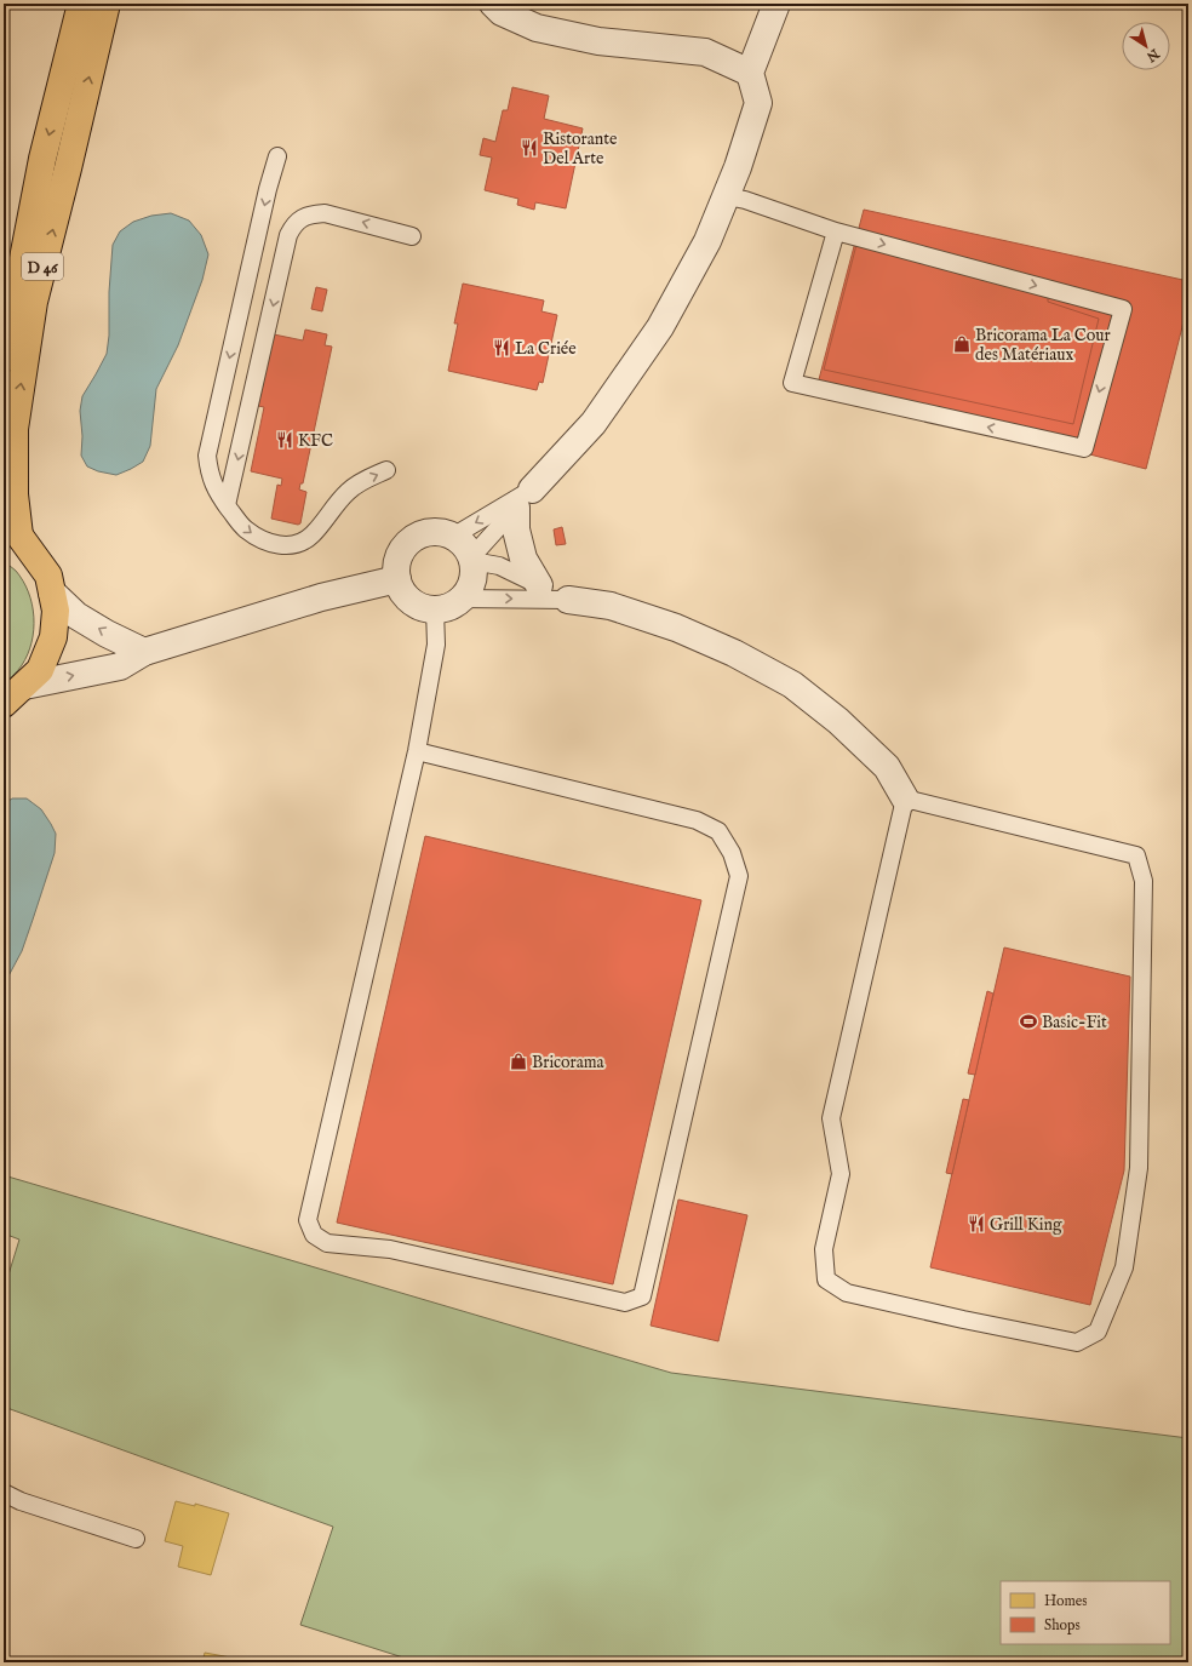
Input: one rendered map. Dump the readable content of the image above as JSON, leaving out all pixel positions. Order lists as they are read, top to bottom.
{
  "streets": {
    "main road": ["D 46"]
  },
  "places": {
    "restaurant": [
      "Ristorante Del Arte",
      "La Criée",
      "KFC",
      "Grill King"
    ],
    "shop": ["Bricorama La Cour des Matériaux", "Bricorama"],
    "sports": ["Basic-Fit"]
  },
  "legend": ["Homes", "Shops"],
  "north": "bottom right"
}
